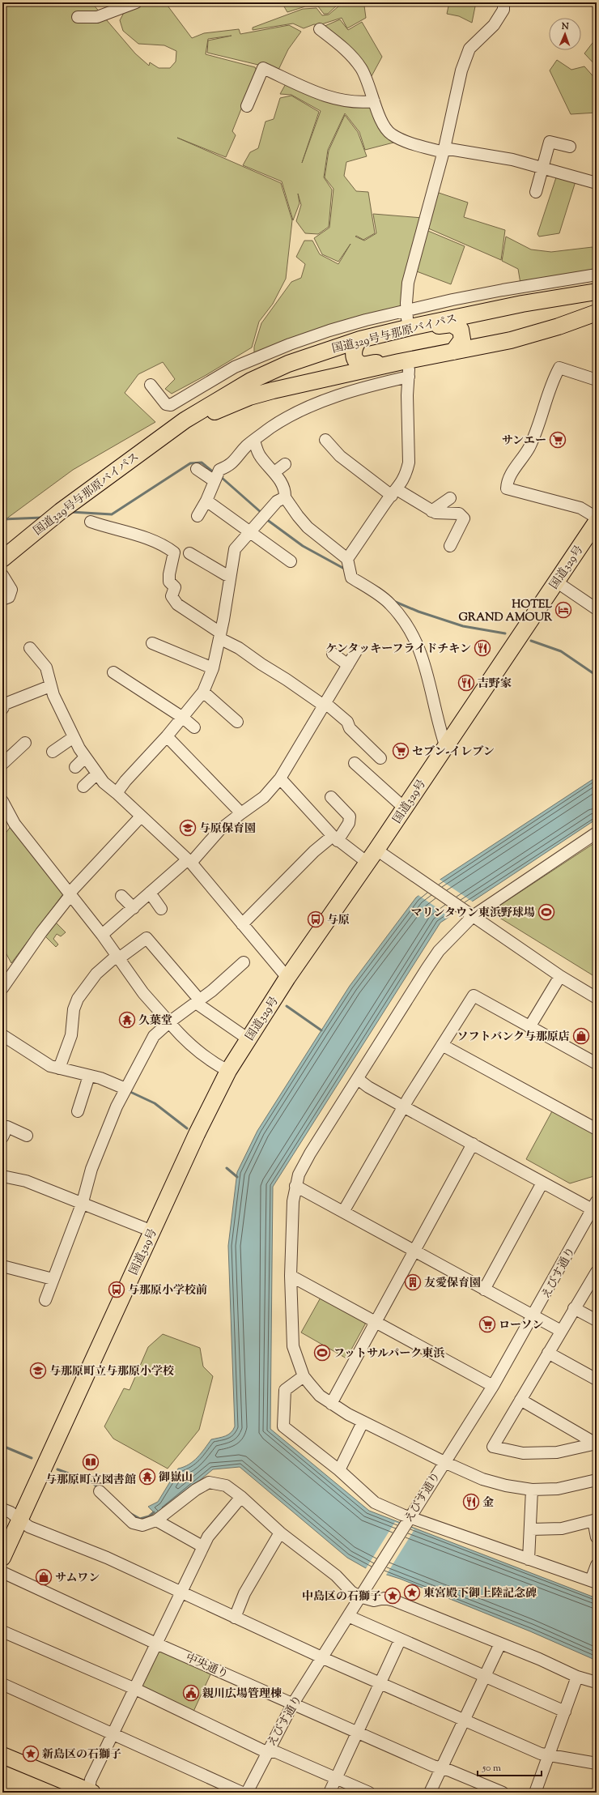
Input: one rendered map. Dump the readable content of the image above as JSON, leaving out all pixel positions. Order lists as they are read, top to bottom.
{
  "streets": {
    "highway": ["国道329号与那原バイパス", "国道329号"],
    "street": ["えびす通り", "中央通り"]
  },
  "crossings": [
    ["えびす通り", "中央通り"]
  ],
  "places": {
    "supermarket": ["サンエー", "セブン-イレブン", "ローソン"],
    "hotel": ["HOTEL GRAND AMOUR"],
    "restaurant": ["ケンタッキーフライドチキン", "吉野家", "金"],
    "school or university": ["与原保育園", "与那原町立与那原小学校"],
    "sports": ["マリンタウン東浜野球場", "フットサルパーク東浜"],
    "bus stop": ["与原", "与那原小学校前"],
    "temple": ["久葉堂", "御嶽山"],
    "shop": ["ソフトバンク与那原店", "サムワン"],
    "building": ["友愛保育園"],
    "library": ["与那原町立図書館"],
    "place": ["東宮殿下御上陸記念碑", "中島区の石獅子", "新島区の石獅子"],
    "public building": ["親川広場管理棟"]
  },
  "scale_bar": "50 m",
  "north": "top"
}
